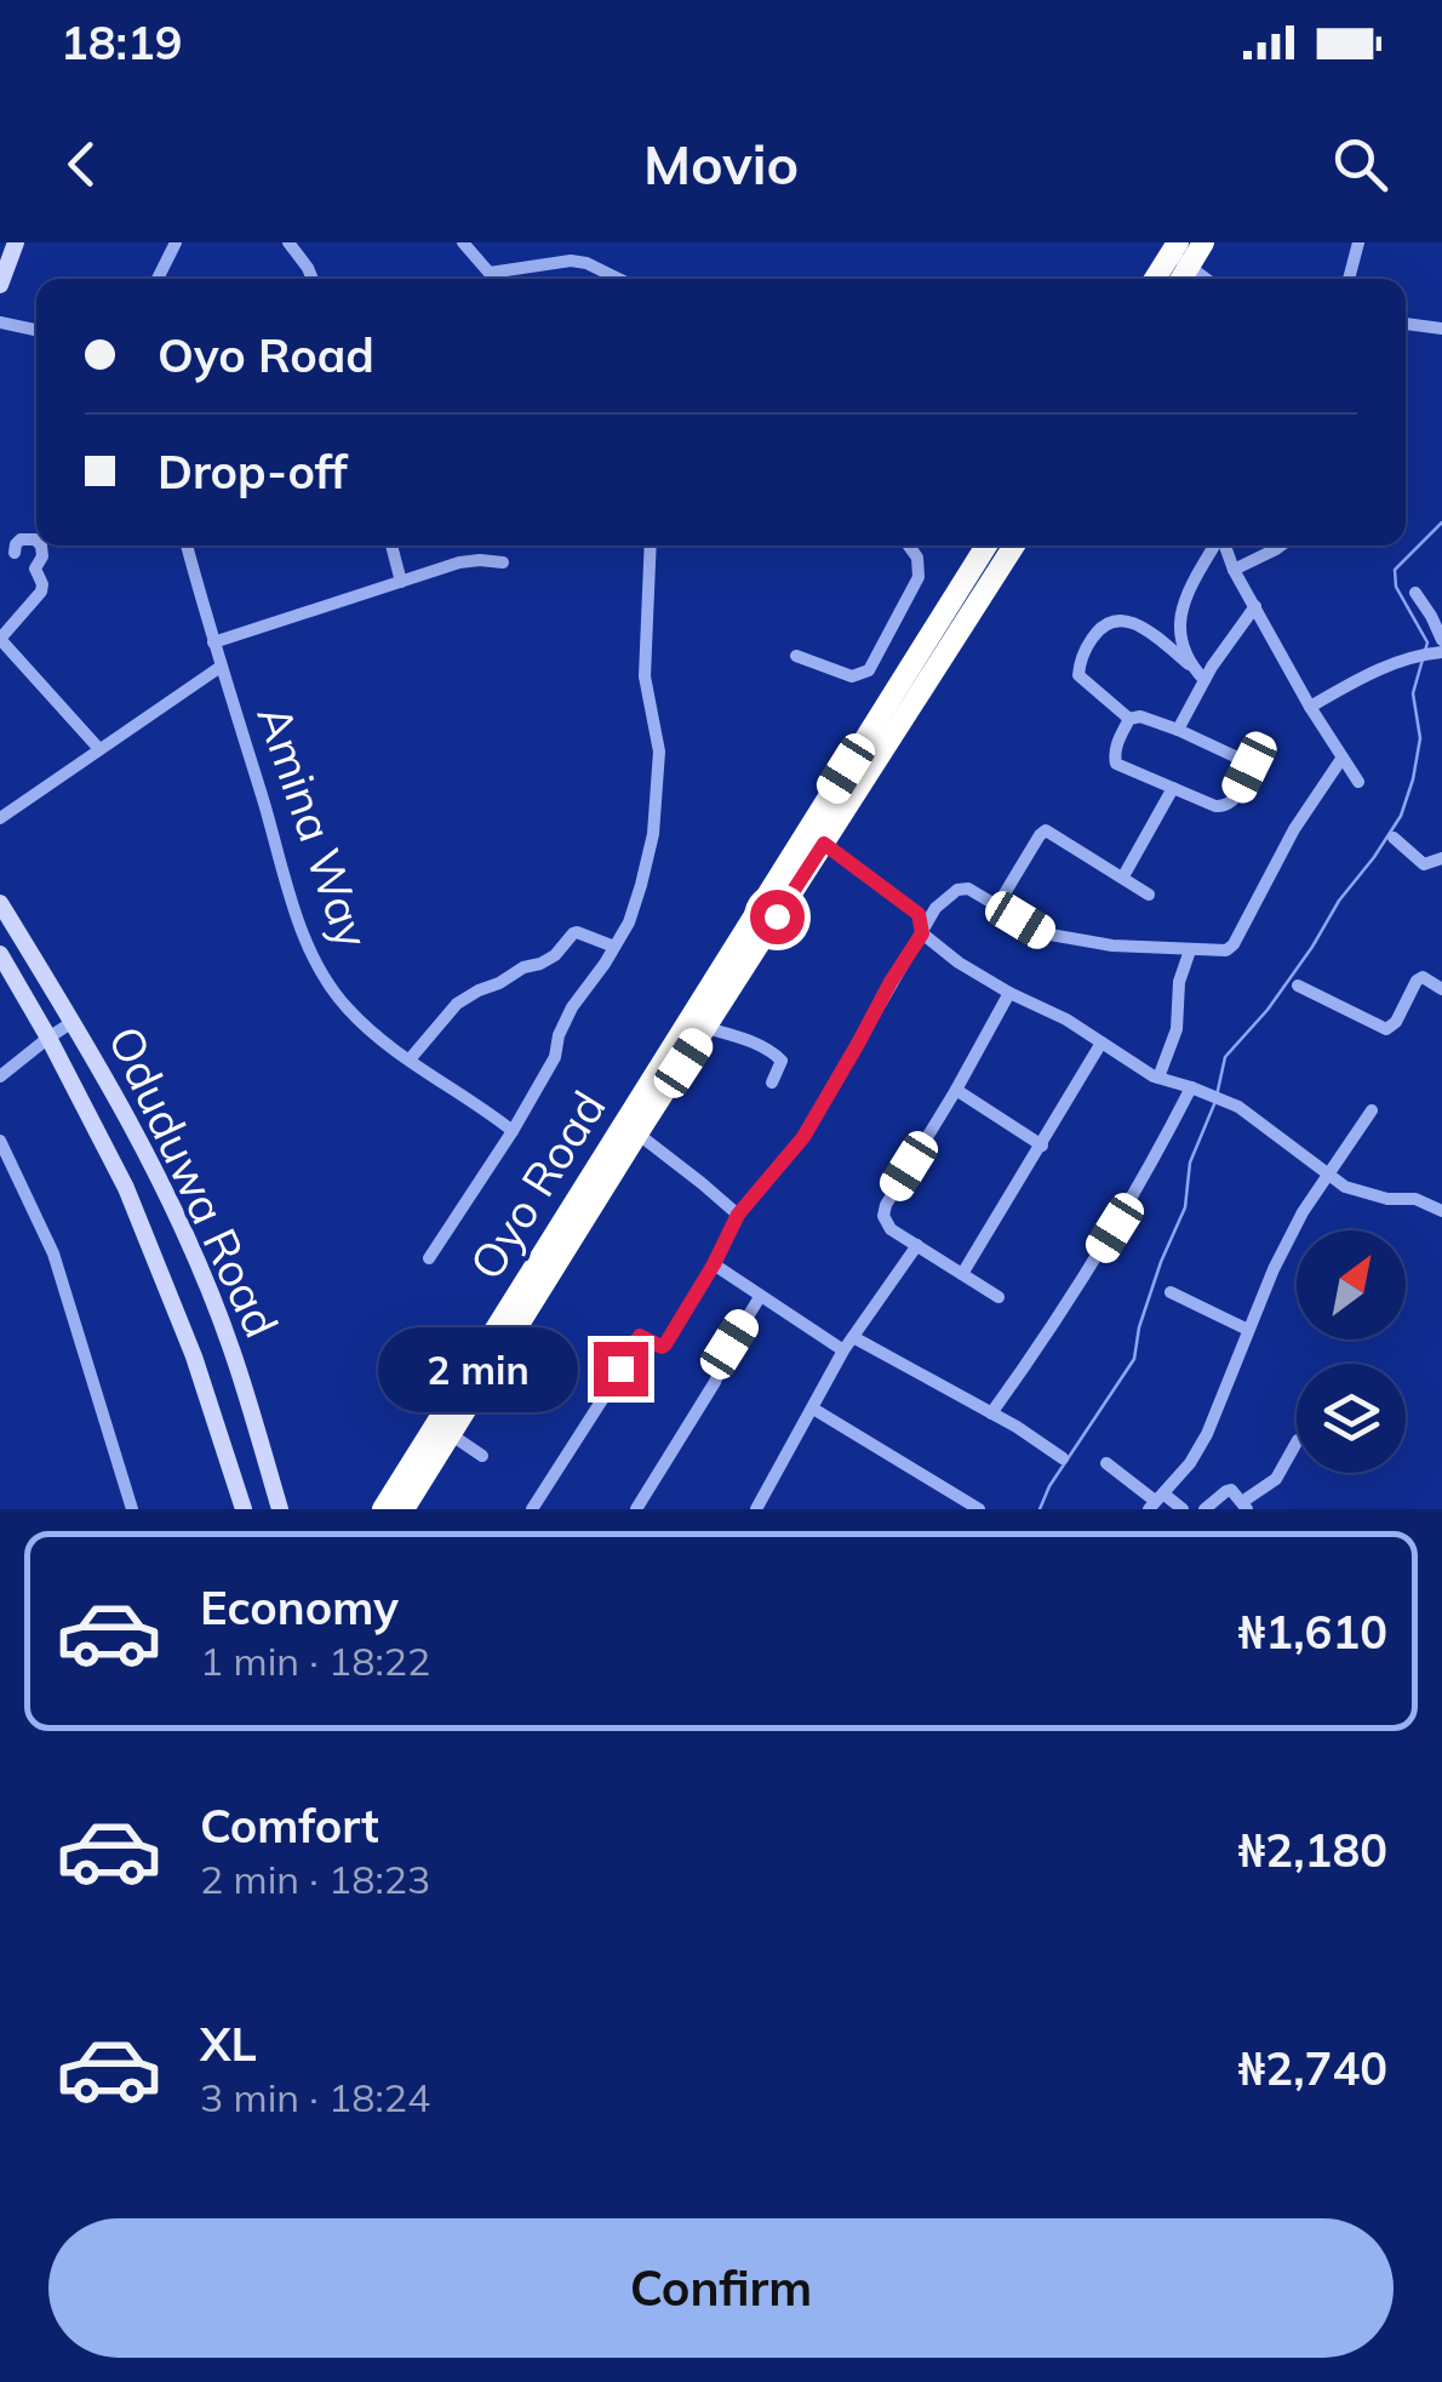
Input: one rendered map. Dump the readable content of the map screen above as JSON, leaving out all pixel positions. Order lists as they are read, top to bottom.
{
  "streets": {
    "highway": ["Oyo Road"],
    "street": ["Amina Way", "Oduduwa Road"]
  },
  "north": "top right",
  "page": {
    "status": "18:19",
    "header": "Movio",
    "banner": ["Oyo Road", "Drop-off"],
    "bubble": "2 min",
    "list": [
      {
        "name": "Economy",
        "note": "1 min · 18:22",
        "value": "₦1,610"
      },
      {
        "name": "Comfort",
        "note": "2 min · 18:23",
        "value": "₦2,180"
      },
      {
        "name": "XL",
        "note": "3 min · 18:24",
        "value": "₦2,740"
      }
    ],
    "buttons": "Confirm"
  }
}
